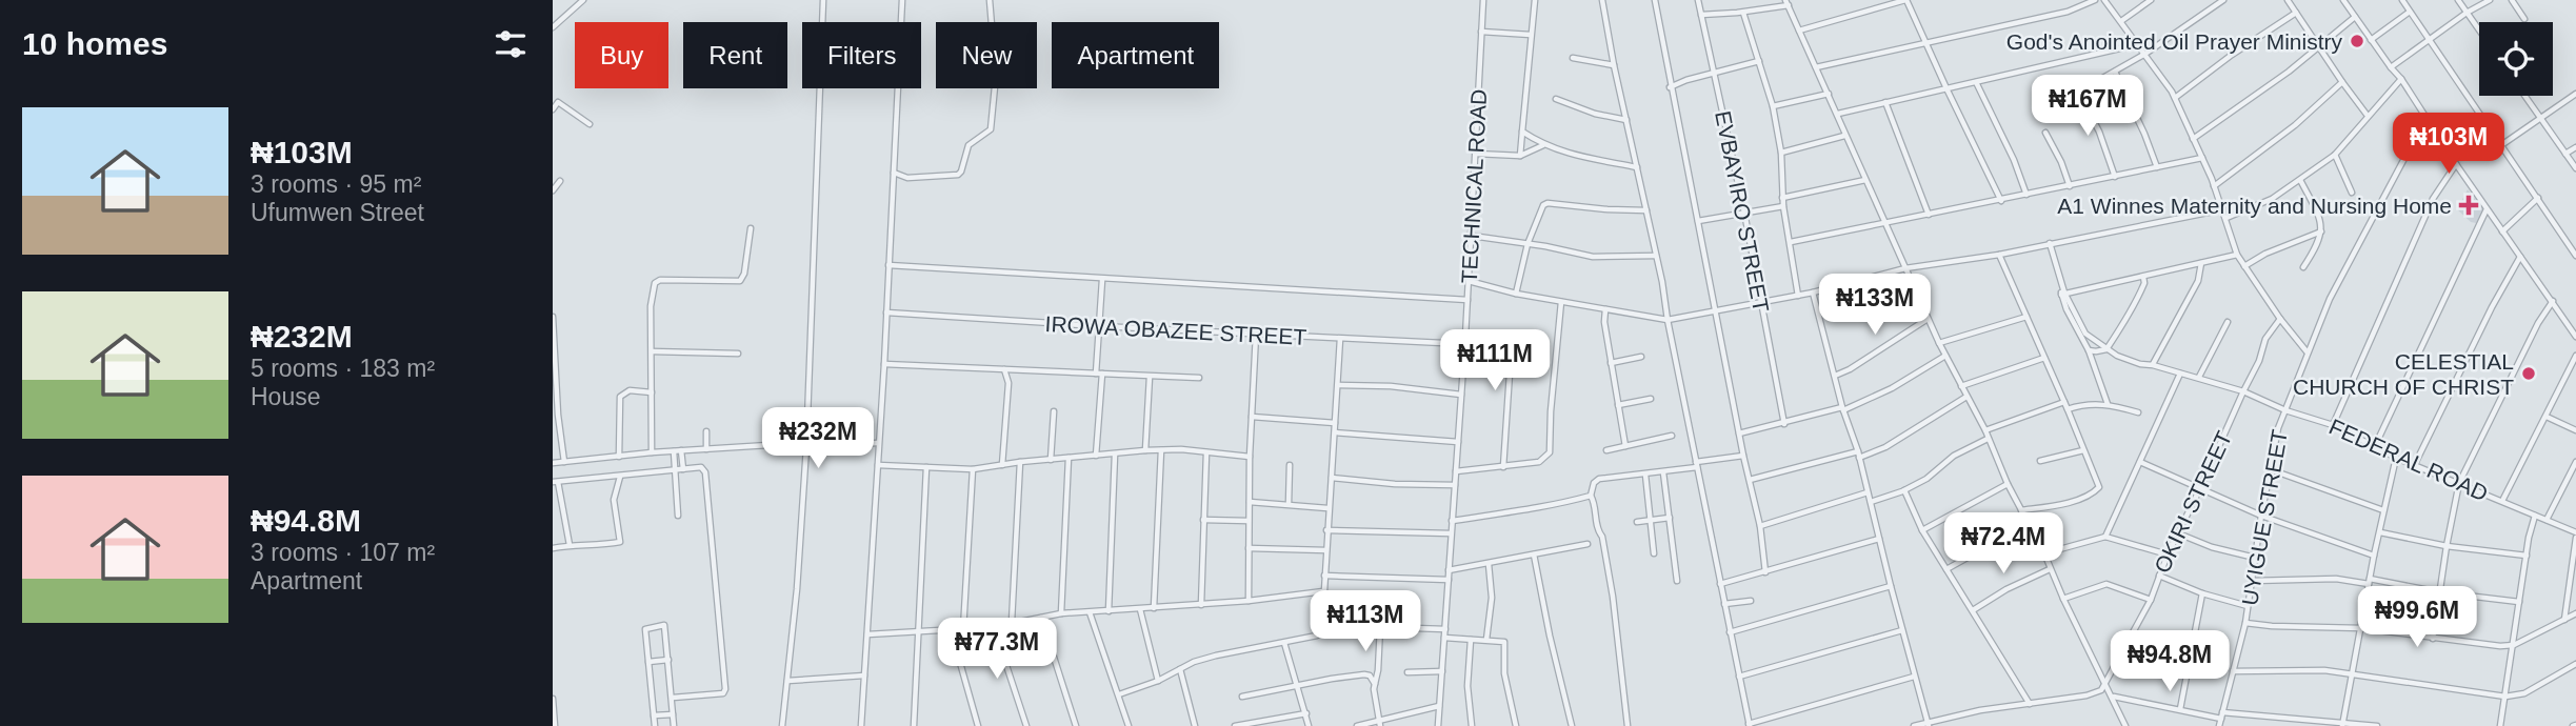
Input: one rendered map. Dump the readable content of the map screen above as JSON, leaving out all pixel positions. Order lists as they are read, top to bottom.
{
  "streets": {
    "street": [
      "TECHNICAL ROAD",
      "EVBAYIRO STREET",
      "IROWA OBAZEE STREET",
      "FEDERAL ROAD",
      "OKIRI STREET",
      "UYIGUE STREET"
    ]
  },
  "crossings": [
    ["TECHNICAL ROAD", "IROWA OBAZEE STREET"],
    ["FEDERAL ROAD", "OKIRI STREET"],
    ["FEDERAL ROAD", "UYIGUE STREET"]
  ],
  "places": {
    "other": ["God's Anointed Oil Prayer Ministry", "CELESTIAL CHURCH OF CHRIST"],
    "health": ["A1 Winnes Maternity and Nursing Home"]
  },
  "page": {
    "heading": "10 homes",
    "chip": [
      "Buy",
      "Rent",
      "Filters",
      "New",
      "Apartment"
    ],
    "price": [
      "₦167M",
      "₦103M",
      "₦133M",
      "₦111M",
      "₦232M",
      "₦72.4M",
      "₦99.6M",
      "₦113M",
      "₦77.3M",
      "₦94.8M"
    ],
    "list": [
      {
        "name": "₦103M",
        "note": "3 rooms · 95 m² · Ufumwen Street"
      },
      {
        "name": "₦232M",
        "note": "5 rooms · 183 m² · House"
      },
      {
        "name": "₦94.8M",
        "note": "3 rooms · 107 m² · Apartment"
      }
    ]
  }
}
